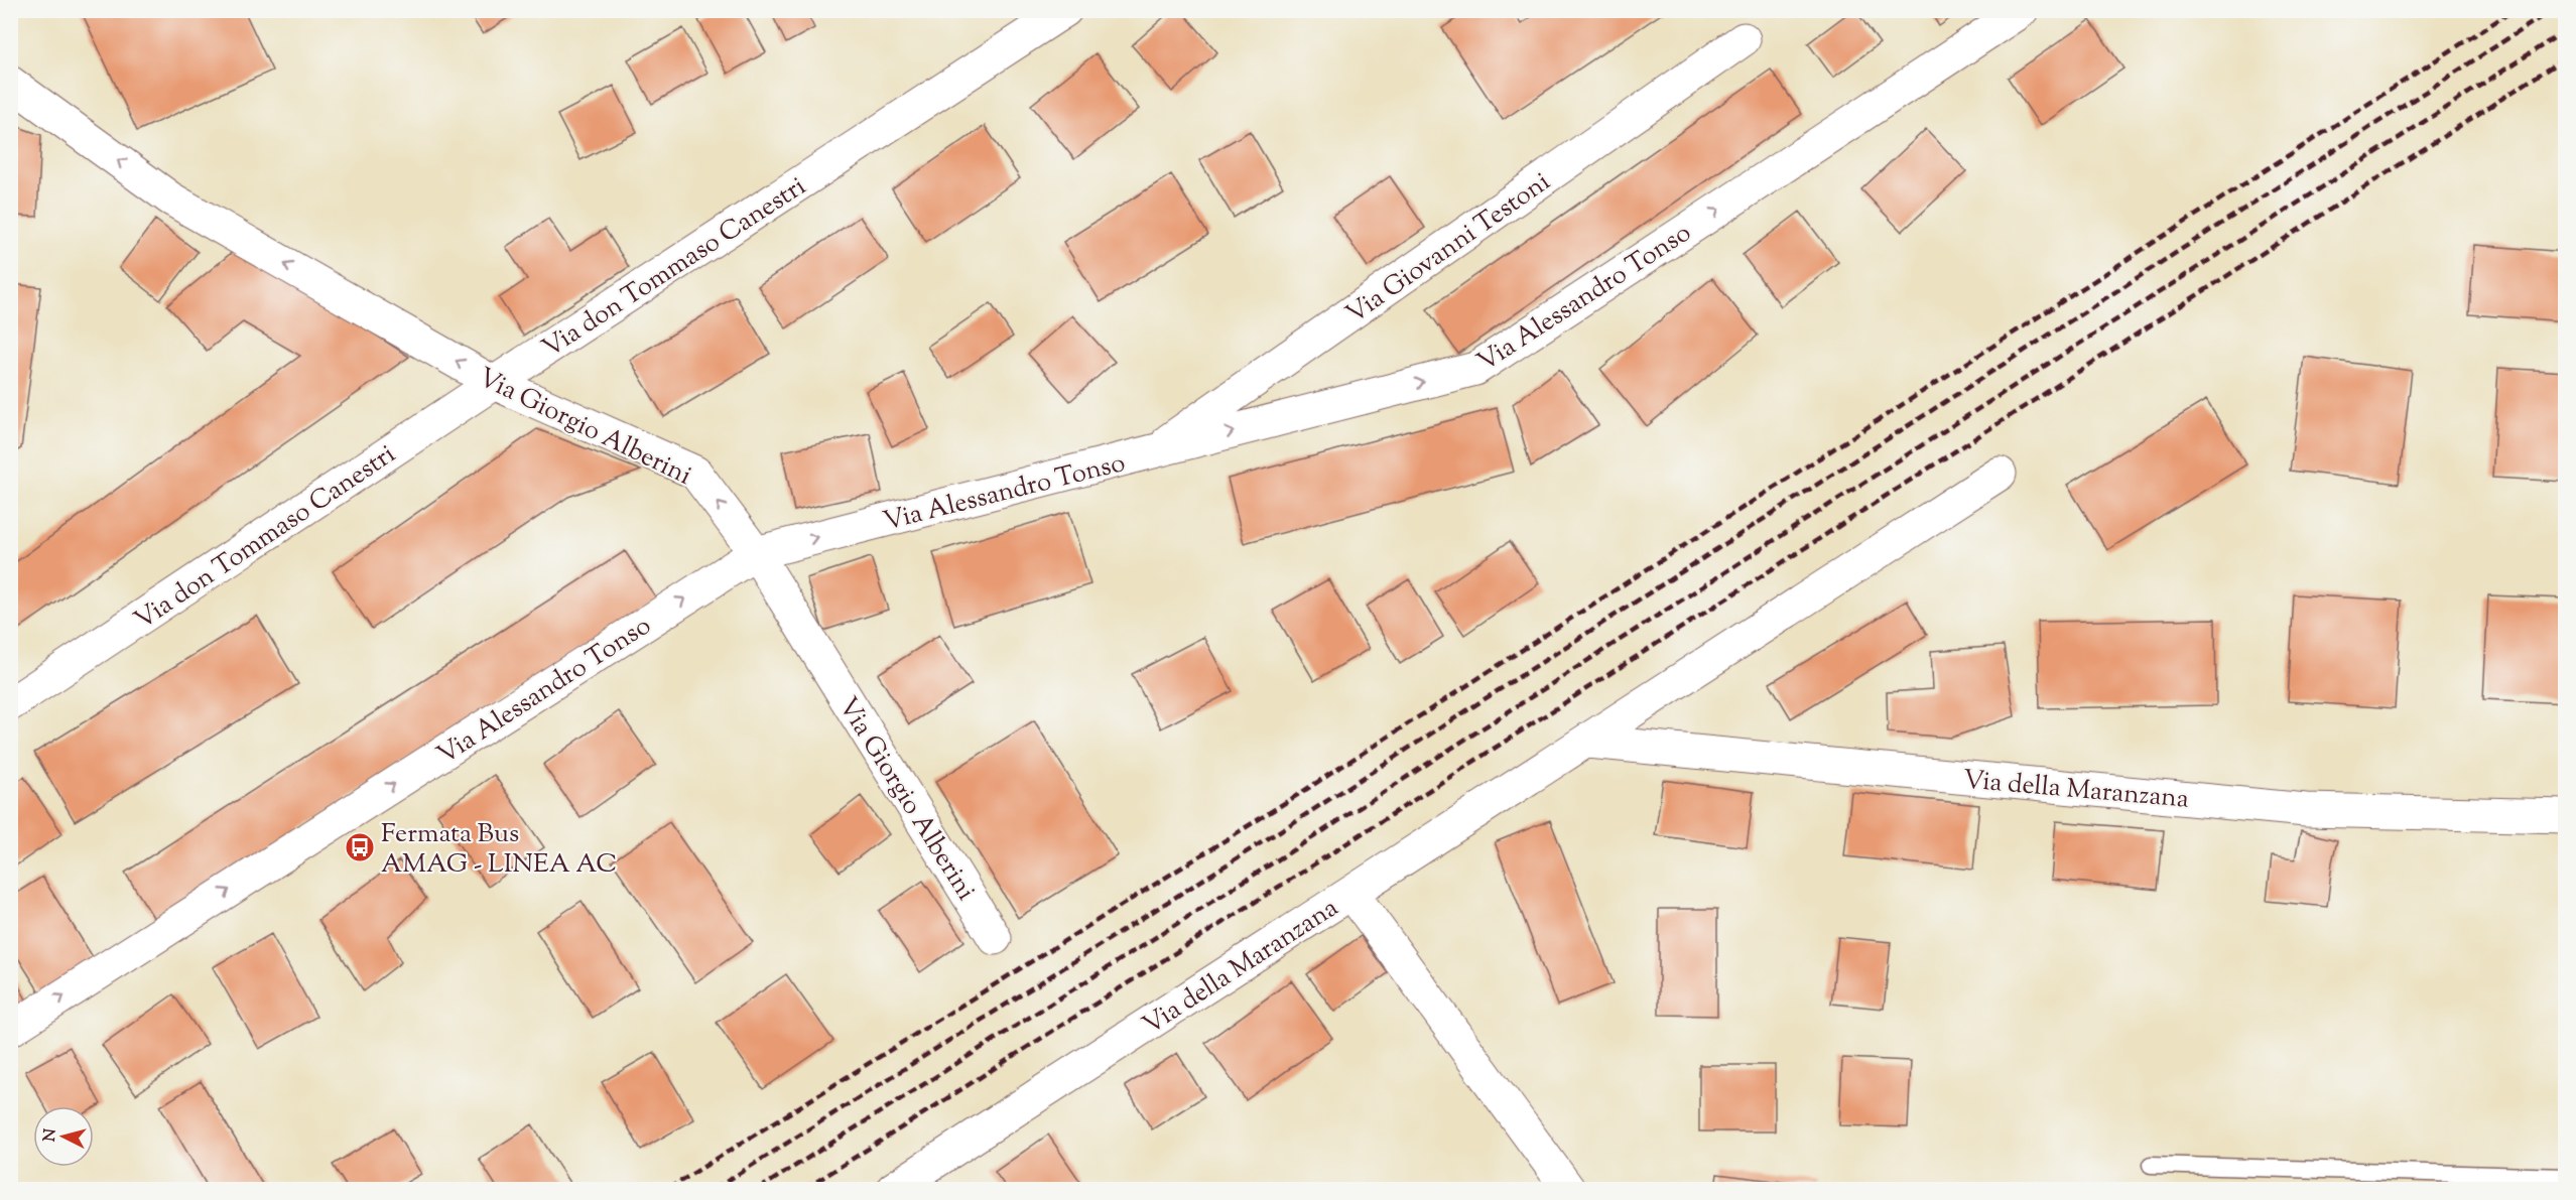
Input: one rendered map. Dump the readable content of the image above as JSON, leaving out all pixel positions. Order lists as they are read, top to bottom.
{
  "streets": {
    "street": [
      "Via Giovanni Testoni",
      "Via don Tommaso Canestri",
      "Via Alessandro Tonso",
      "Via Giorgio Alberini",
      "Via della Maranzana"
    ]
  },
  "crossings": [
    ["Via Giovanni Testoni", "Via Alessandro Tonso"],
    ["Via don Tommaso Canestri", "Via Giorgio Alberini"],
    ["Via Alessandro Tonso", "Via Giorgio Alberini"]
  ],
  "one_way": ["Via Alessandro Tonso", "Via Giorgio Alberini"],
  "places": {
    "bus stop": ["Fermata Bus AMAG - LINEA AC"]
  },
  "north": "left"
}
